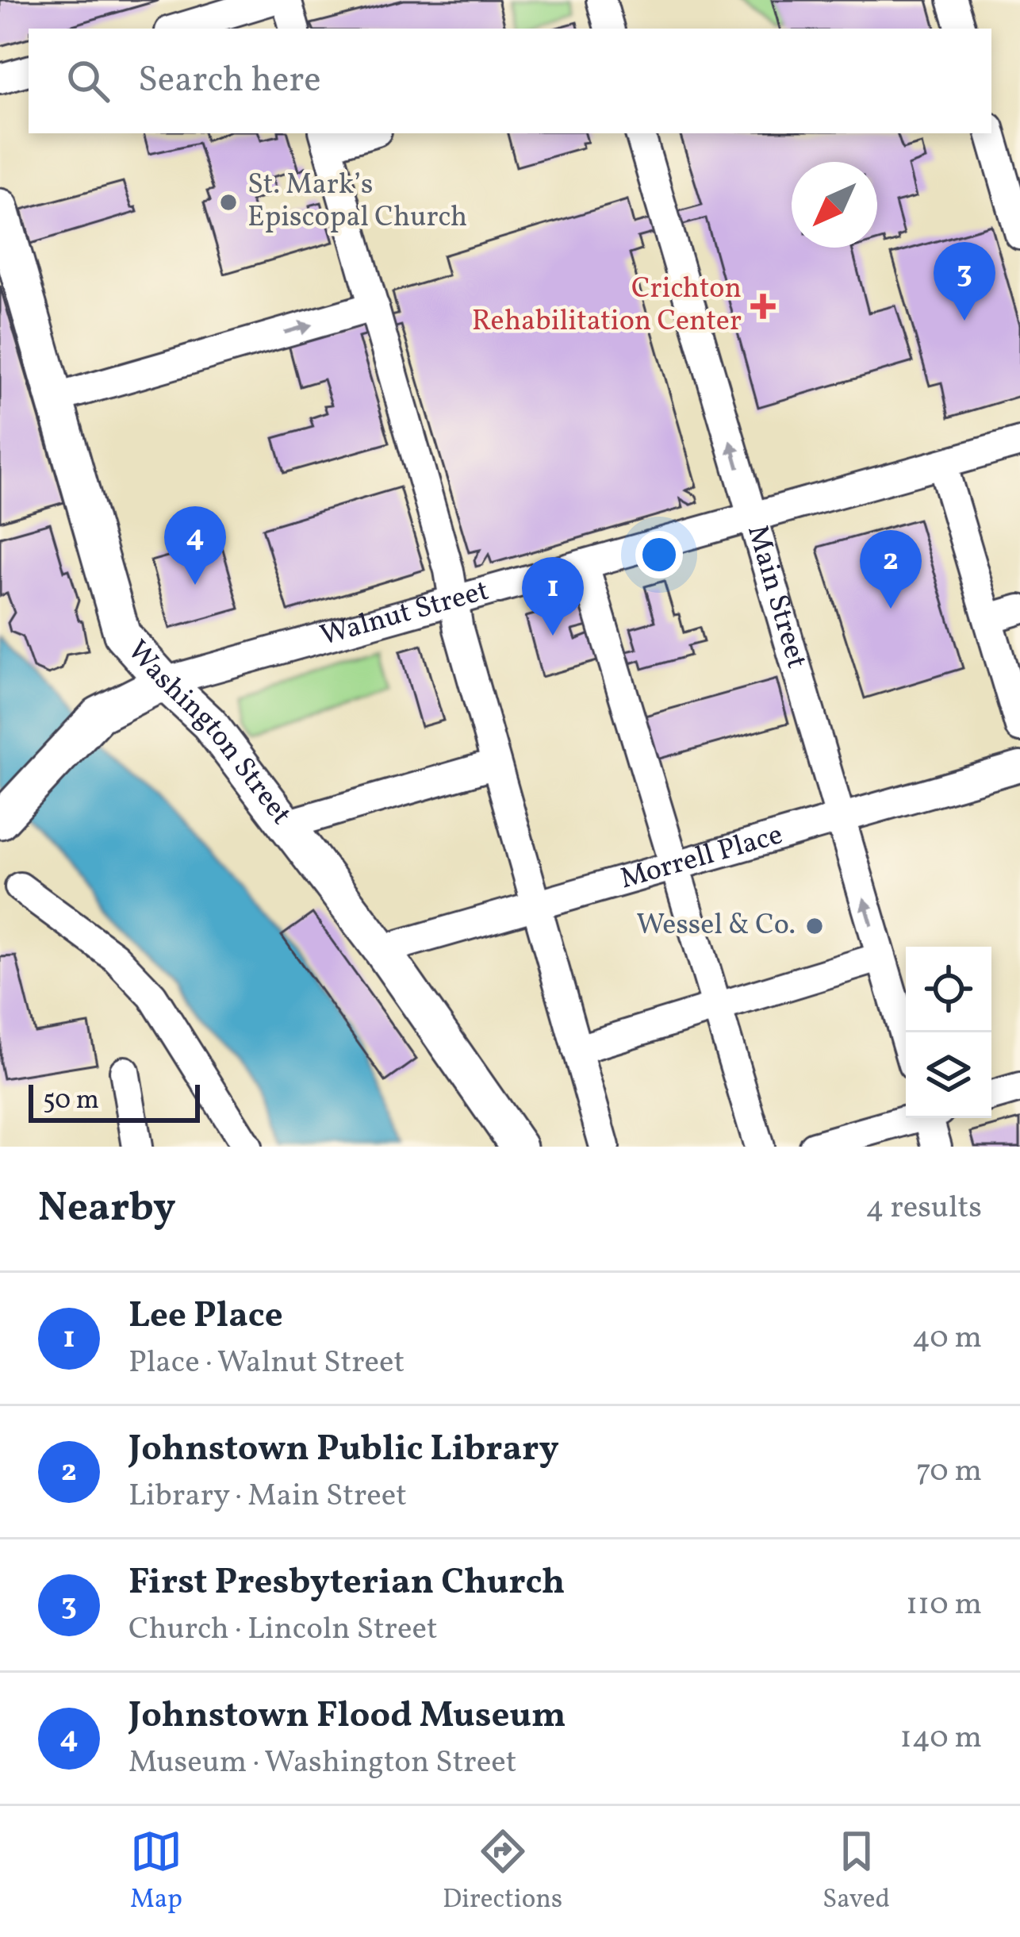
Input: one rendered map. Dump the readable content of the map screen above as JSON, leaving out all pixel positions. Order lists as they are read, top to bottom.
{
  "streets": {
    "main road": ["Walnut Street", "Washington Street"],
    "street": ["Main Street", "Morrell Place"]
  },
  "crossings": [
    ["Main Street", "Walnut Street"],
    ["Main Street", "Morrell Place"],
    ["Walnut Street", "Washington Street"],
    ["Washington Street", "Morrell Place"]
  ],
  "one_way": ["Main Street"],
  "places": {
    "other": ["St. Mark’s Episcopal Church", "Wessel & Co."],
    "health": ["Crichton Rehabilitation Center"]
  },
  "scale_bar": "50 m",
  "north": "bottom left",
  "page": {
    "search": "Search here",
    "pins": [
      "3",
      "4",
      "2",
      "1"
    ],
    "scale": "50 m",
    "heading": ["Nearby", "4 results"],
    "list": [
      {
        "mark": "1",
        "name": "Lee Place",
        "note": "Place · Walnut Street",
        "value": "40 m"
      },
      {
        "mark": "2",
        "name": "Johnstown Public Library",
        "note": "Library · Main Street",
        "value": "70 m"
      },
      {
        "mark": "3",
        "name": "First Presbyterian Church",
        "note": "Church · Lincoln Street",
        "value": "110 m"
      },
      {
        "mark": "4",
        "name": "Johnstown Flood Museum",
        "note": "Museum · Washington Street",
        "value": "140 m"
      }
    ],
    "nav": ["Map", "Directions", "Saved"]
  }
}
